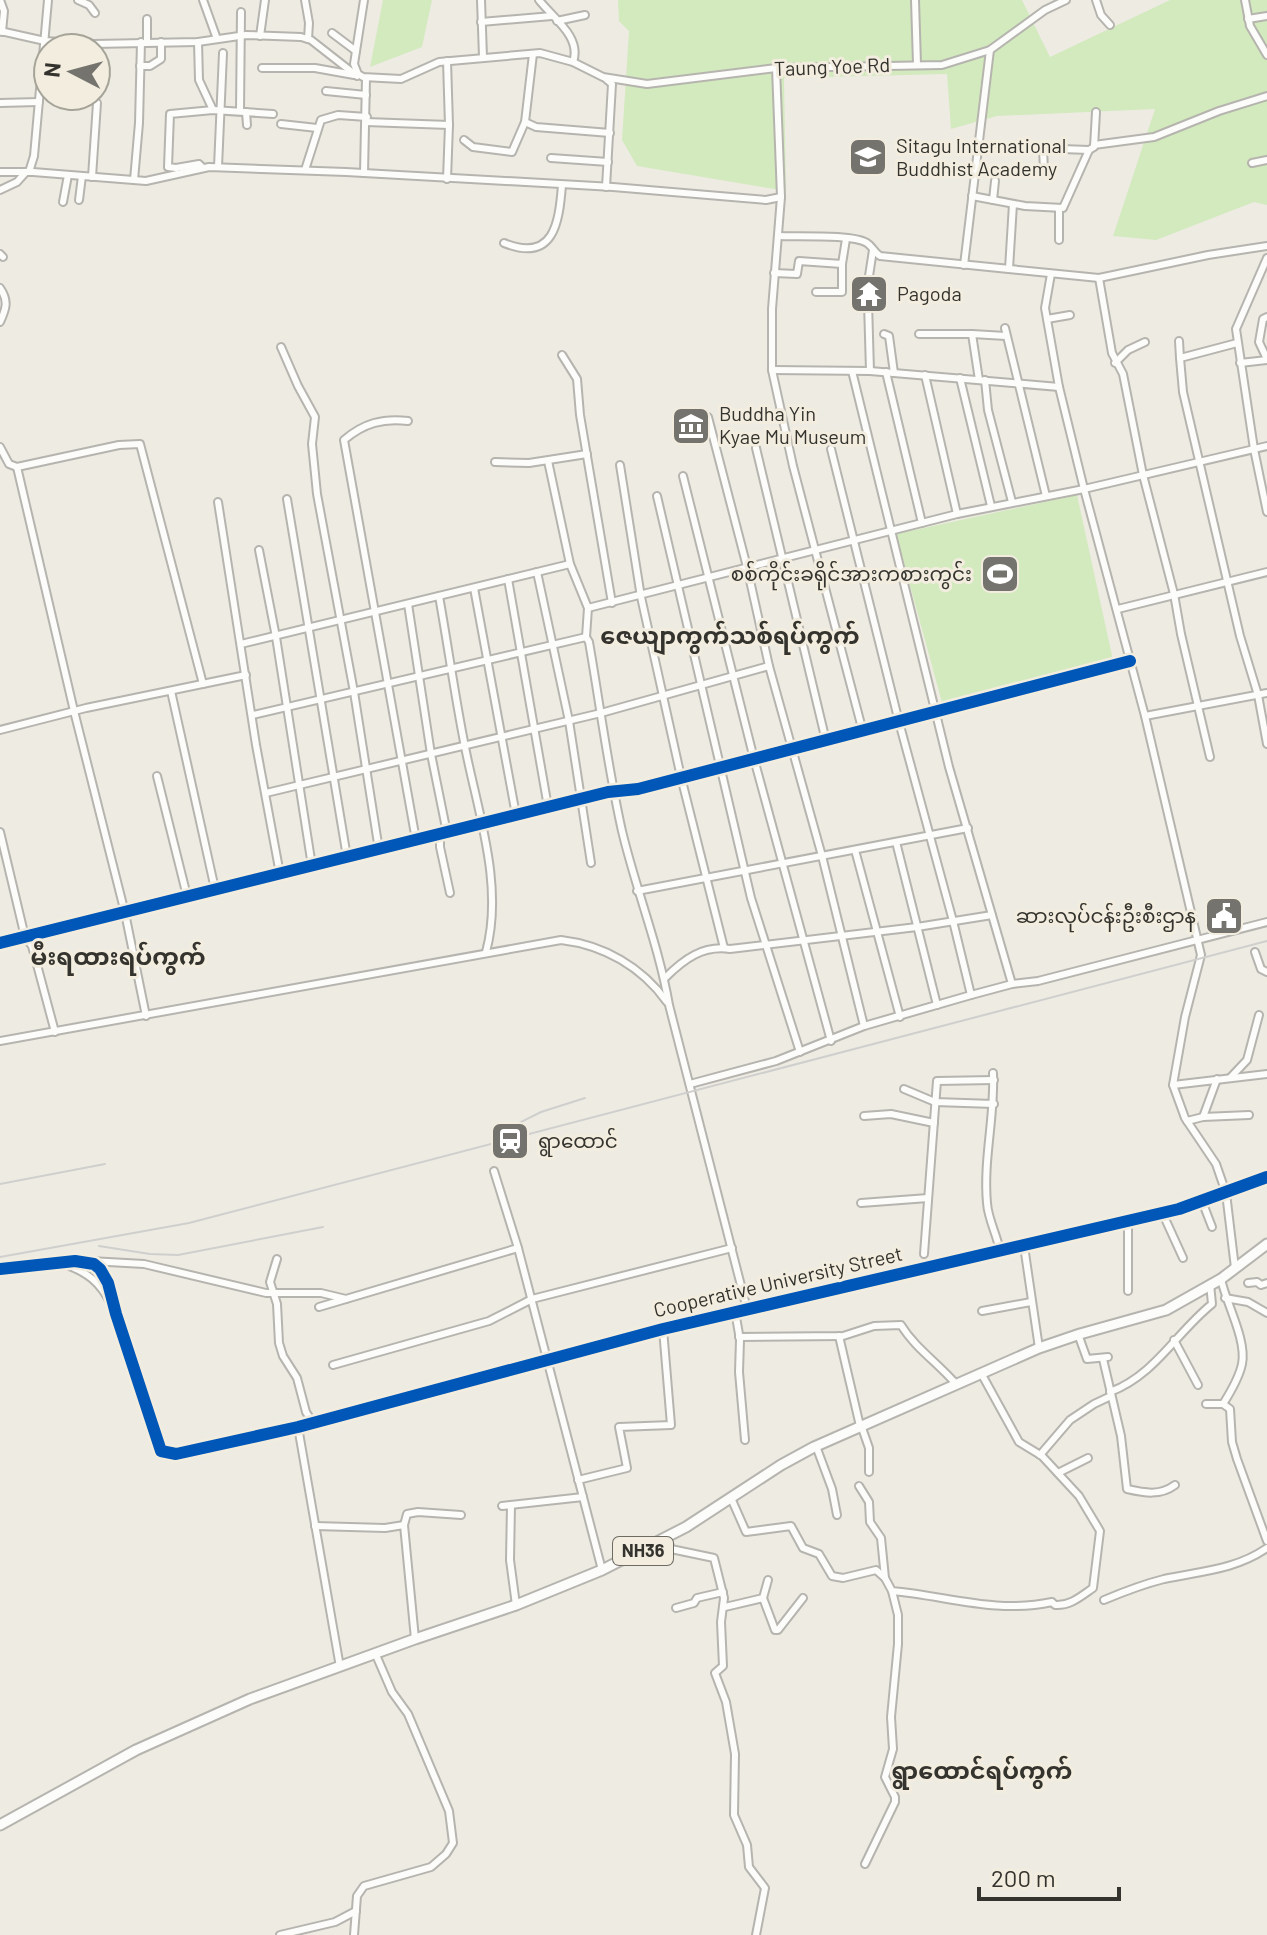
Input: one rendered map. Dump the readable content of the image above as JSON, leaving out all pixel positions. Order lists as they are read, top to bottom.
{
  "streets": {
    "highway": ["NH36"],
    "street": ["Taung Yoe Rd", "Cooperative University Street"]
  },
  "districts": ["ဇေယျာကွက်သစ်ရပ်ကွက်", "မီးရထားရပ်ကွက်", "ရွာထောင်ရပ်ကွက်"],
  "places": {
    "school or university": ["Sitagu International Buddhist Academy"],
    "temple": ["Pagoda"],
    "museum": ["Buddha Yin Kyae Mu Museum"],
    "sports": ["စစ်ကိုင်းခရိုင်အားကစားကွင်း"],
    "public building": ["ဆားလုပ်ငန်းဦးစီးဌာန"],
    "station": ["ရွာထောင်"]
  },
  "scale_bar": "200 m",
  "north": "left"
}
